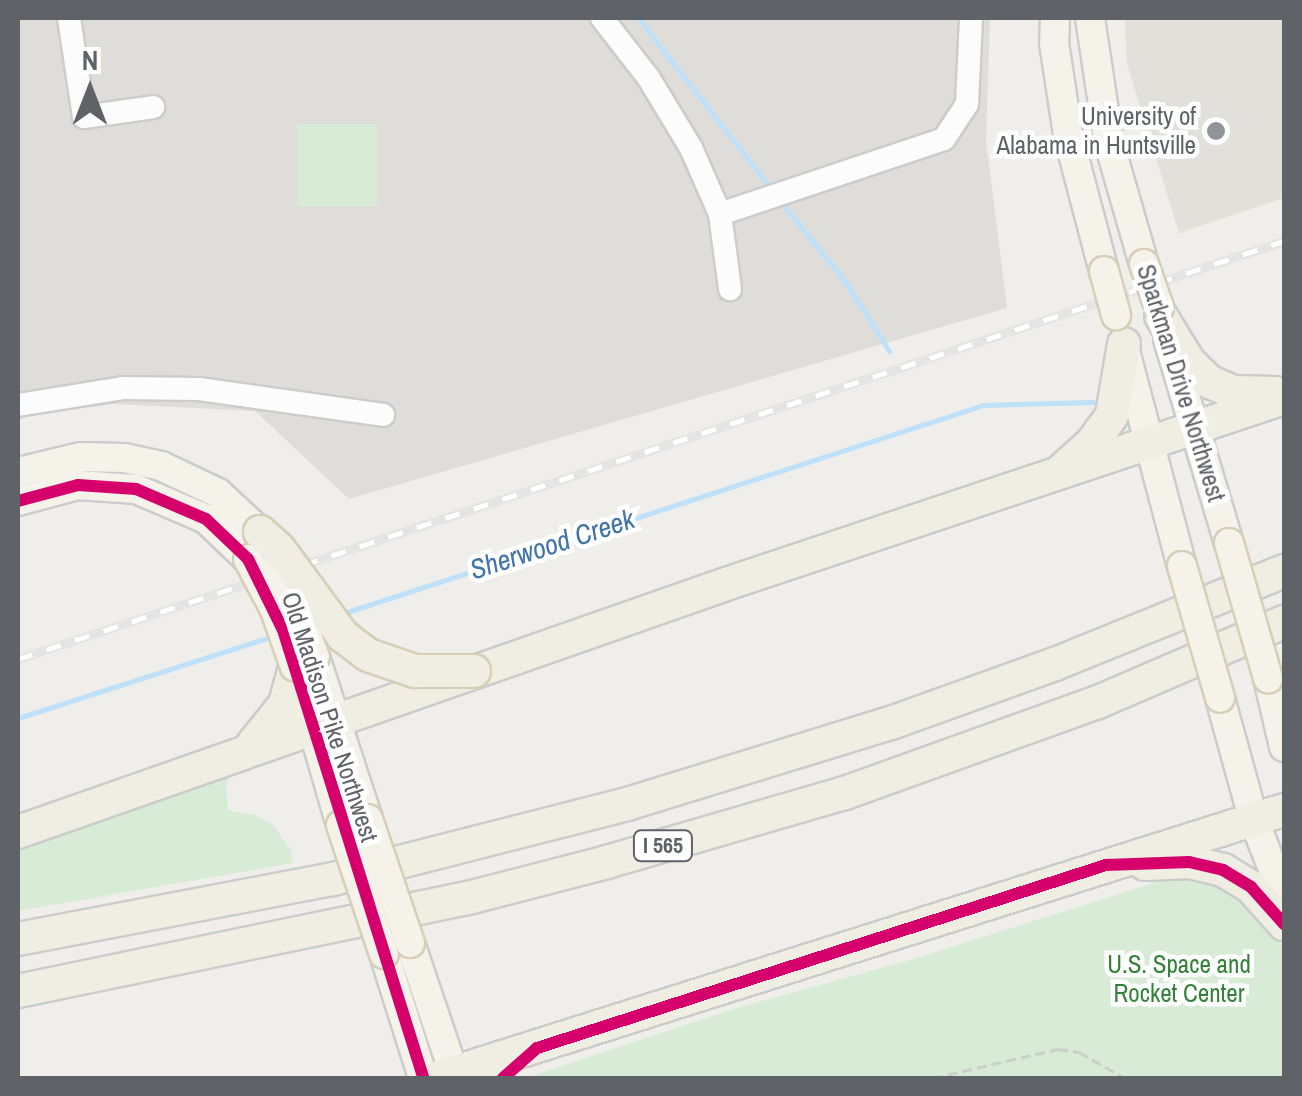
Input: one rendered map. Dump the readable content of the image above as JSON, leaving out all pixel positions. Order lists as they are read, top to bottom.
{
  "streets": {
    "highway": ["I 565"],
    "main road": ["Sparkman Drive Northwest", "Old Madison Pike Northwest"]
  },
  "water": ["Sherwood Creek"],
  "parks": ["U.S. Space and Rocket Center"],
  "places": ["University of Alabama in Huntsville"],
  "north": "top"
}
